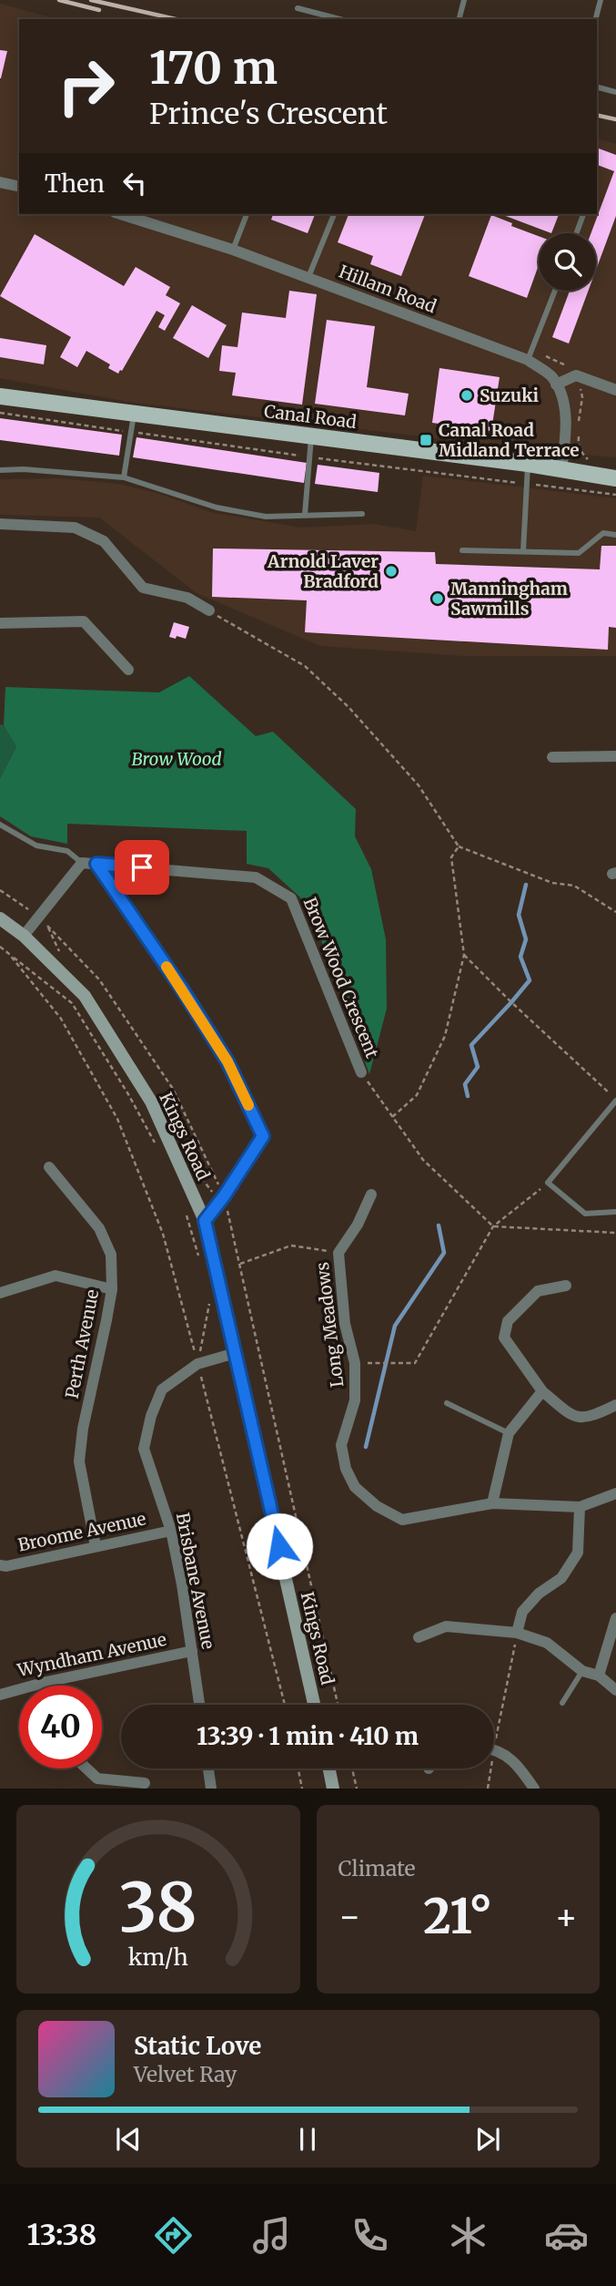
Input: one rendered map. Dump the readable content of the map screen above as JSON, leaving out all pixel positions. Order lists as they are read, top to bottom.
{
  "streets": {
    "main road": ["Canal Road"],
    "street": [
      "Hillam Road",
      "Brow Wood Crescent",
      "Kings Road",
      "Long Meadows",
      "Perth Avenue",
      "Broome Avenue",
      "Brisbane Avenue",
      "Wyndham Avenue"
    ]
  },
  "crossings": [
    ["Kings Road", "Brisbane Avenue"],
    ["Perth Avenue", "Broome Avenue"],
    ["Broome Avenue", "Brisbane Avenue"],
    ["Brisbane Avenue", "Wyndham Avenue"]
  ],
  "parks": ["Brow Wood"],
  "places": {
    "other": ["Suzuki", "Arnold Laver Bradford", "Manningham Sawmills"],
    "transit": ["Canal Road Midland Terrace"]
  },
  "page": {
    "turn": ["170 m", "Prince's Crescent"],
    "then": "Then",
    "limit": "40",
    "trip": "13:39 · 1 min · 410 m",
    "tile": "Climate",
    "heat": ["−", "21°", "+"],
    "song": ["Static Love", "Velvet Ray"],
    "tabs": "13:38",
    "gauge": ["38", "km/h"]
  }
}
